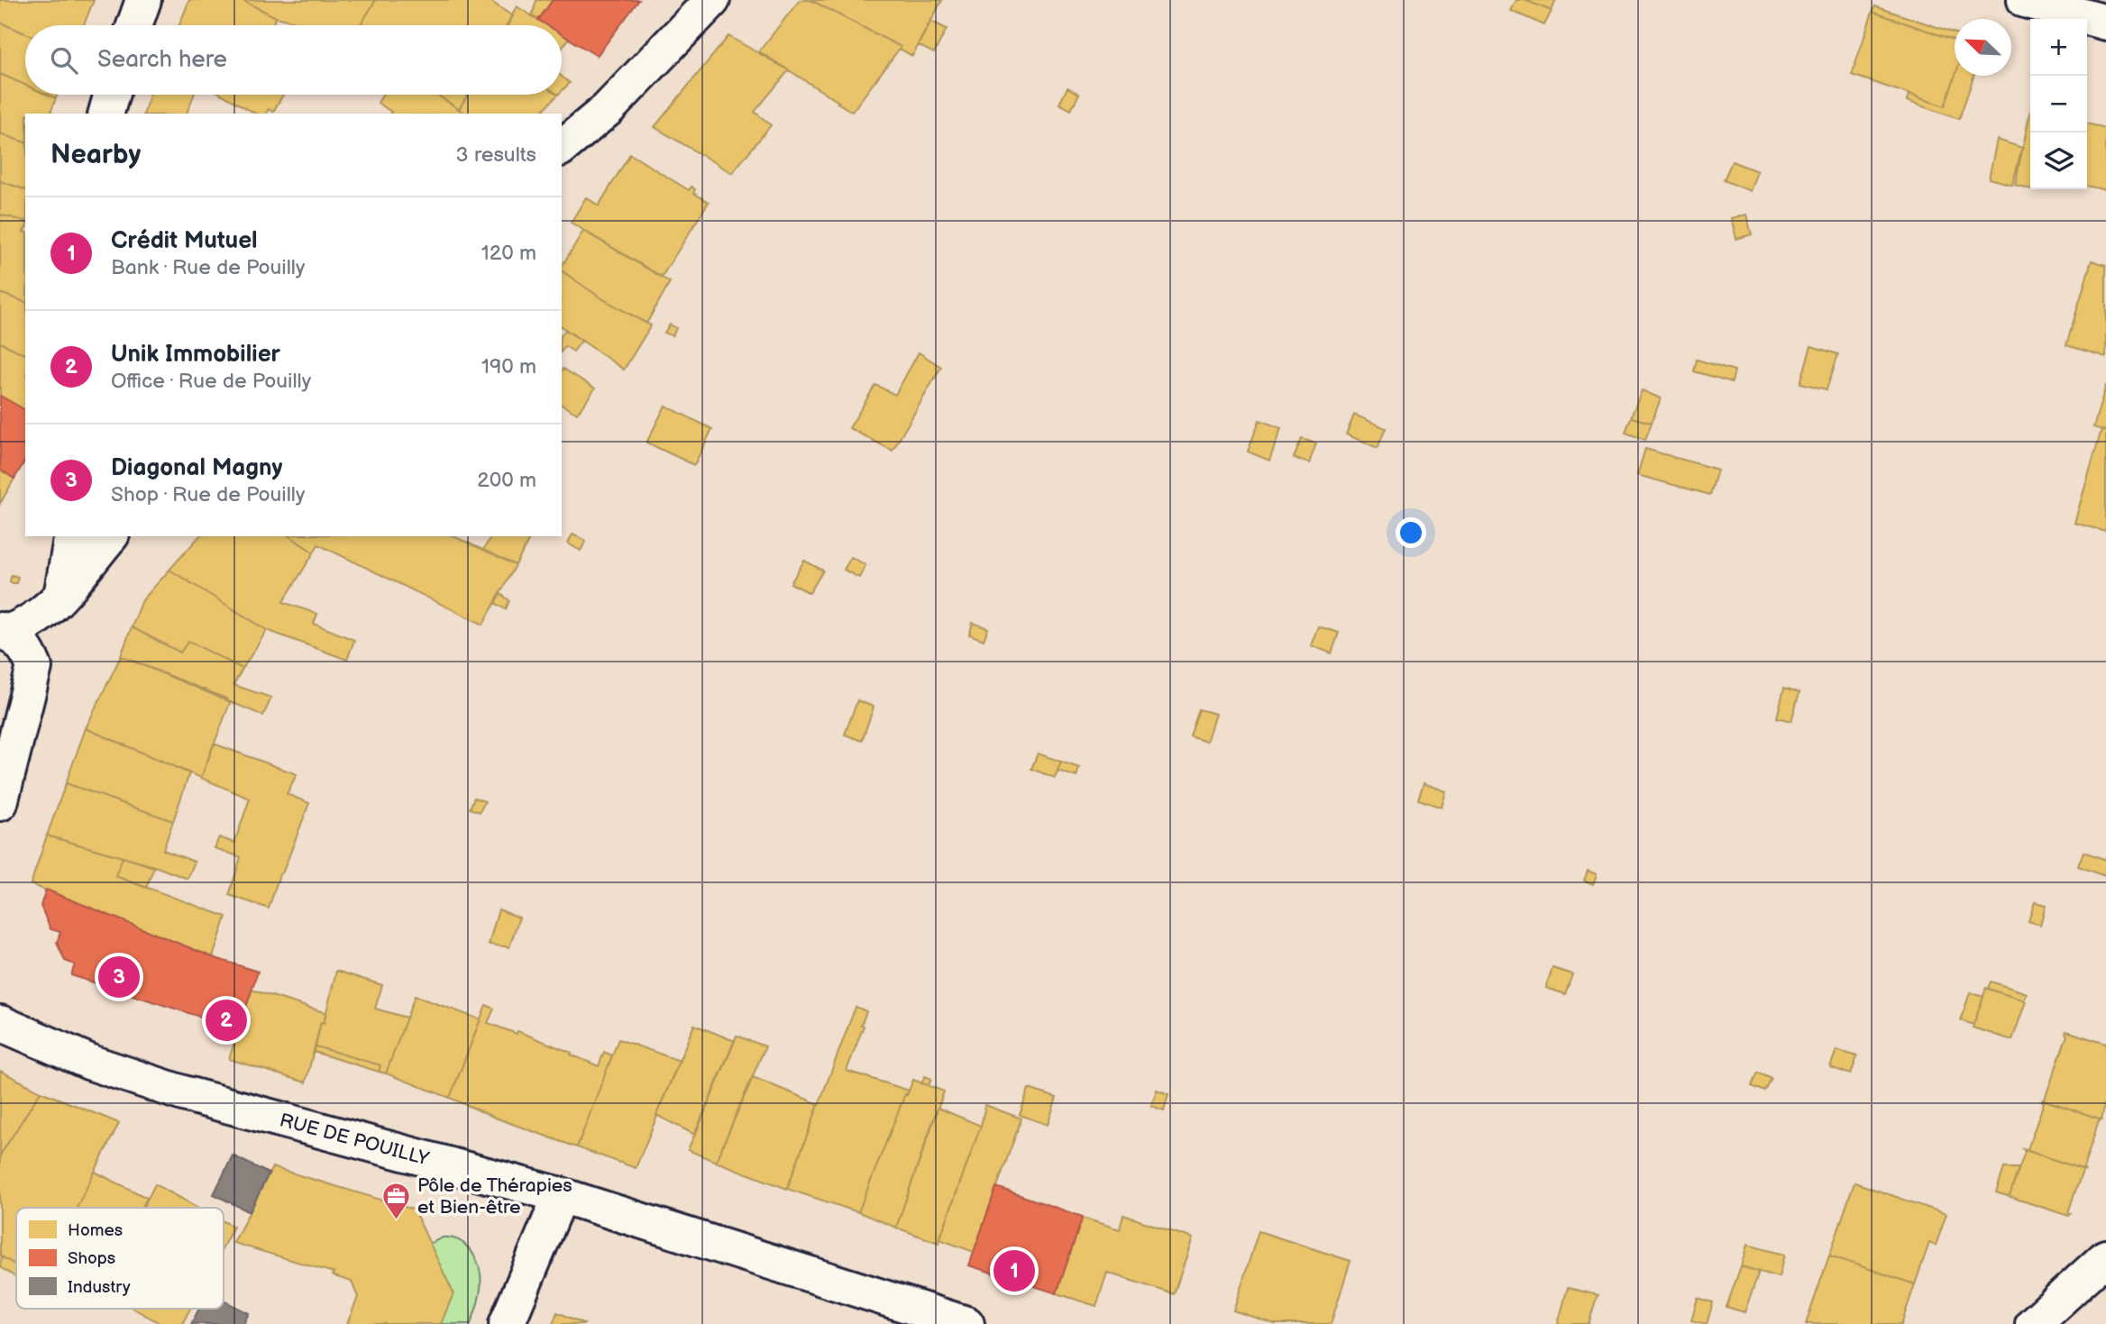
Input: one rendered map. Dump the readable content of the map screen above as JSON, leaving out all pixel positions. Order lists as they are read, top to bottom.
{
  "streets": {
    "street": ["RUE DE POUILLY"]
  },
  "places": {
    "office": ["Pôle de Thérapies et Bien-être"]
  },
  "legend": ["Homes", "Shops", "Industry"],
  "north": "top left",
  "page": {
    "map_buttons": ["+", "−"],
    "search": "Search here",
    "heading": ["Nearby", "3 results"],
    "list": [
      {
        "mark": "1",
        "name": "Crédit Mutuel",
        "note": "Bank · Rue de Pouilly",
        "value": "120 m"
      },
      {
        "mark": "2",
        "name": "Unik Immobilier",
        "note": "Office · Rue de Pouilly",
        "value": "190 m"
      },
      {
        "mark": "3",
        "name": "Diagonal Magny",
        "note": "Shop · Rue de Pouilly",
        "value": "200 m"
      }
    ],
    "pins": ["3", "2", "1"]
  }
}
